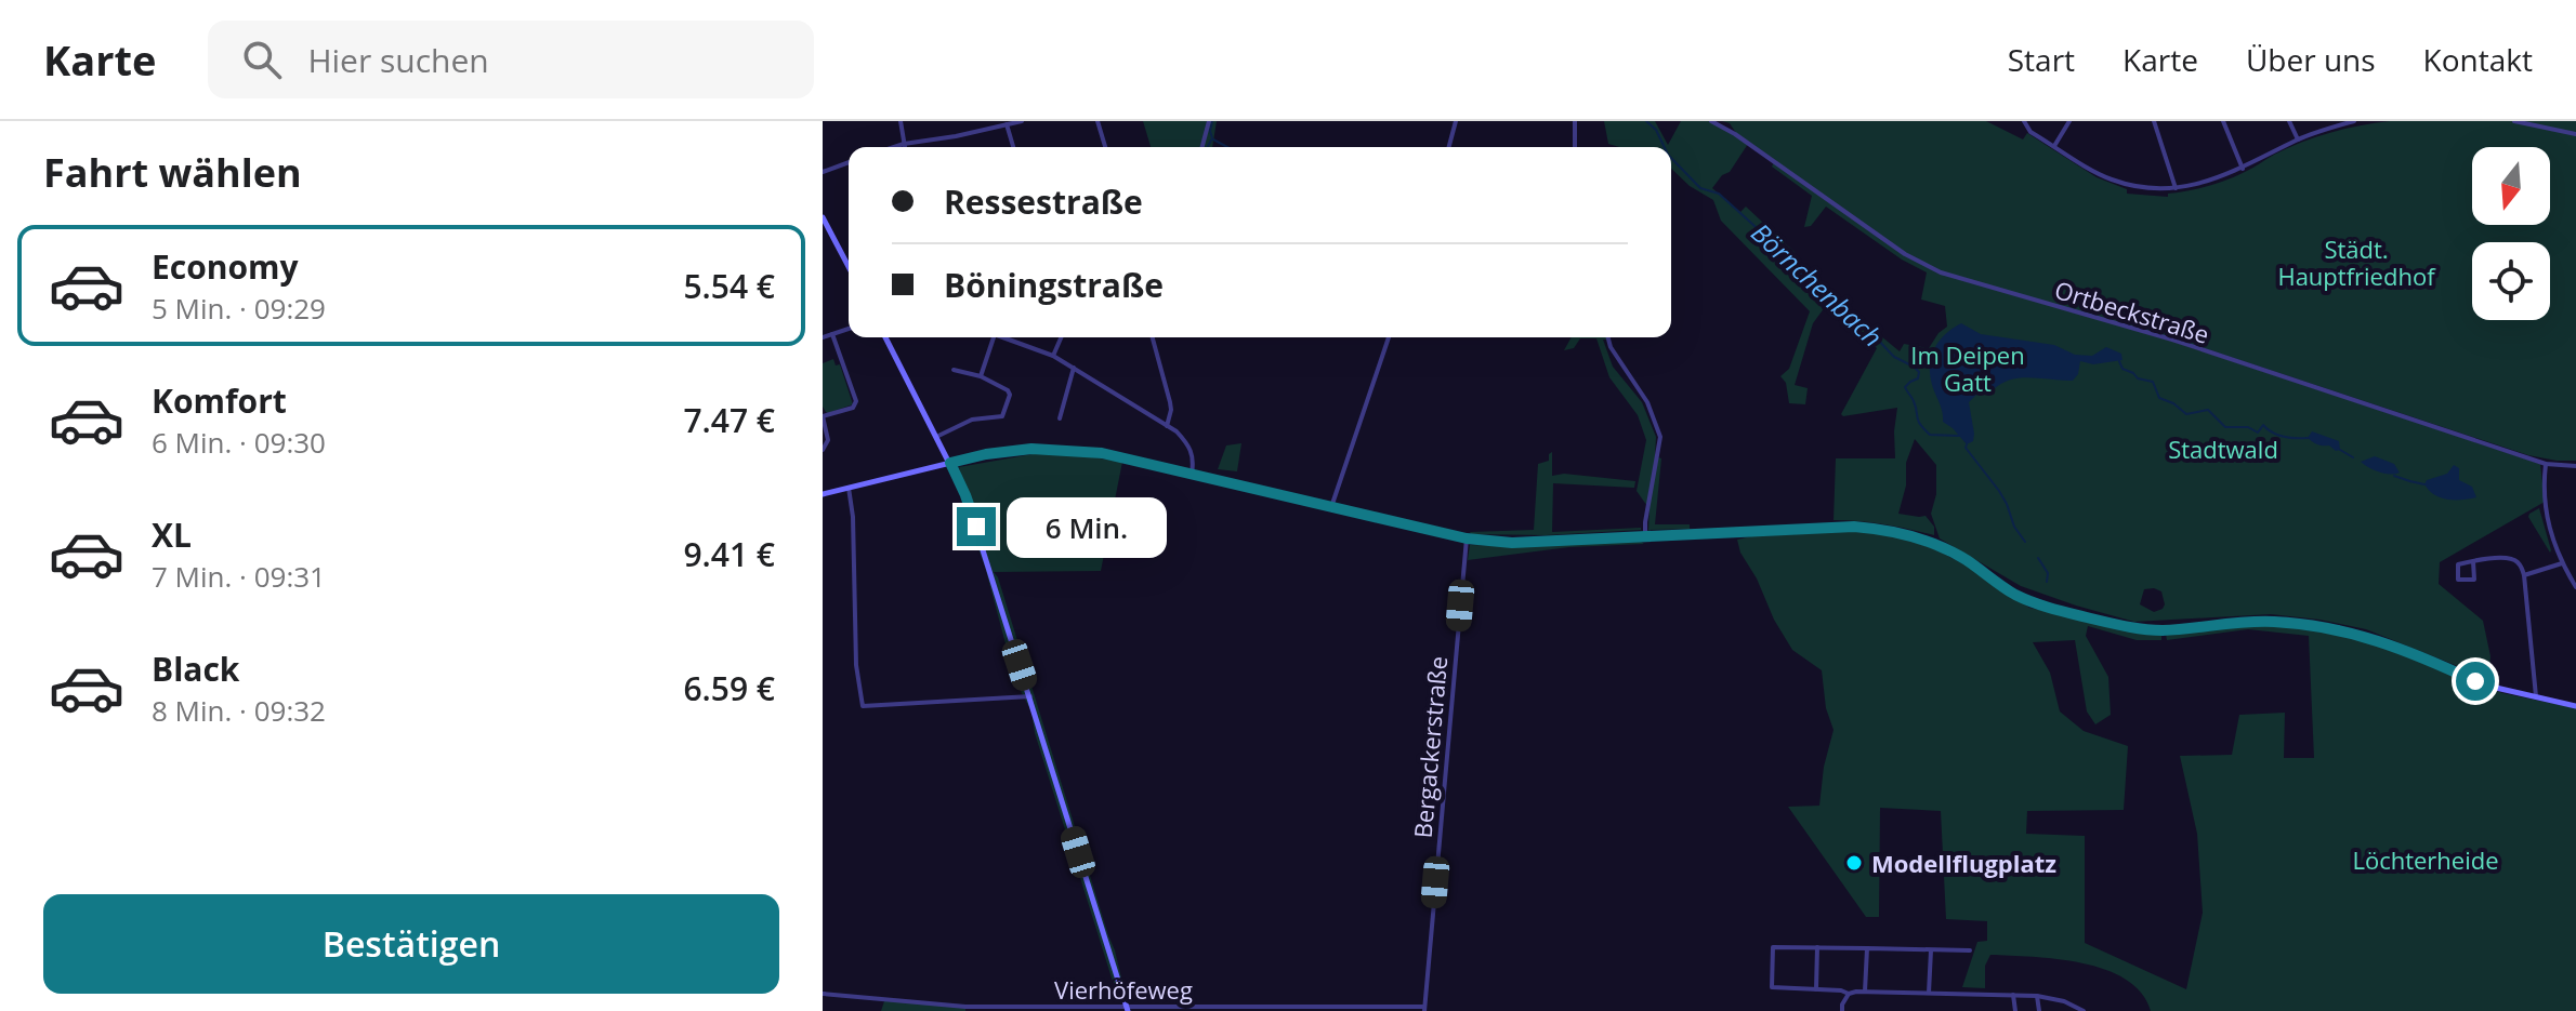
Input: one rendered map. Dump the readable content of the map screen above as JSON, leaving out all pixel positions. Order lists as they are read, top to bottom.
{
  "streets": {
    "street": ["Ortbeckstraße", "Bergackerstraße", "Vierhöfeweg"]
  },
  "crossings": [
    ["Bergackerstraße", "Vierhöfeweg"]
  ],
  "water": ["Börnchenbach"],
  "parks": [
    "Städt. Hauptfriedhof",
    "Im Deipen Gatt",
    "Stadtwald",
    "Löchterheide"
  ],
  "places": ["Modellflugplatz"],
  "north": "bottom",
  "page": {
    "header": "Karte",
    "search": "Hier suchen",
    "nav": [
      "Start",
      "Karte",
      "Über uns",
      "Kontakt"
    ],
    "heading": "Fahrt wählen",
    "banner": ["Ressestraße", "Böningstraße"],
    "list": [
      {
        "name": "Economy",
        "note": "5 Min. · 09:29",
        "value": "5.54 €"
      },
      {
        "name": "Komfort",
        "note": "6 Min. · 09:30",
        "value": "7.47 €"
      },
      {
        "name": "XL",
        "note": "7 Min. · 09:31",
        "value": "9.41 €"
      },
      {
        "name": "Black",
        "note": "8 Min. · 09:32",
        "value": "6.59 €"
      }
    ],
    "bubble": "6 Min.",
    "buttons": "Bestätigen"
  }
}
